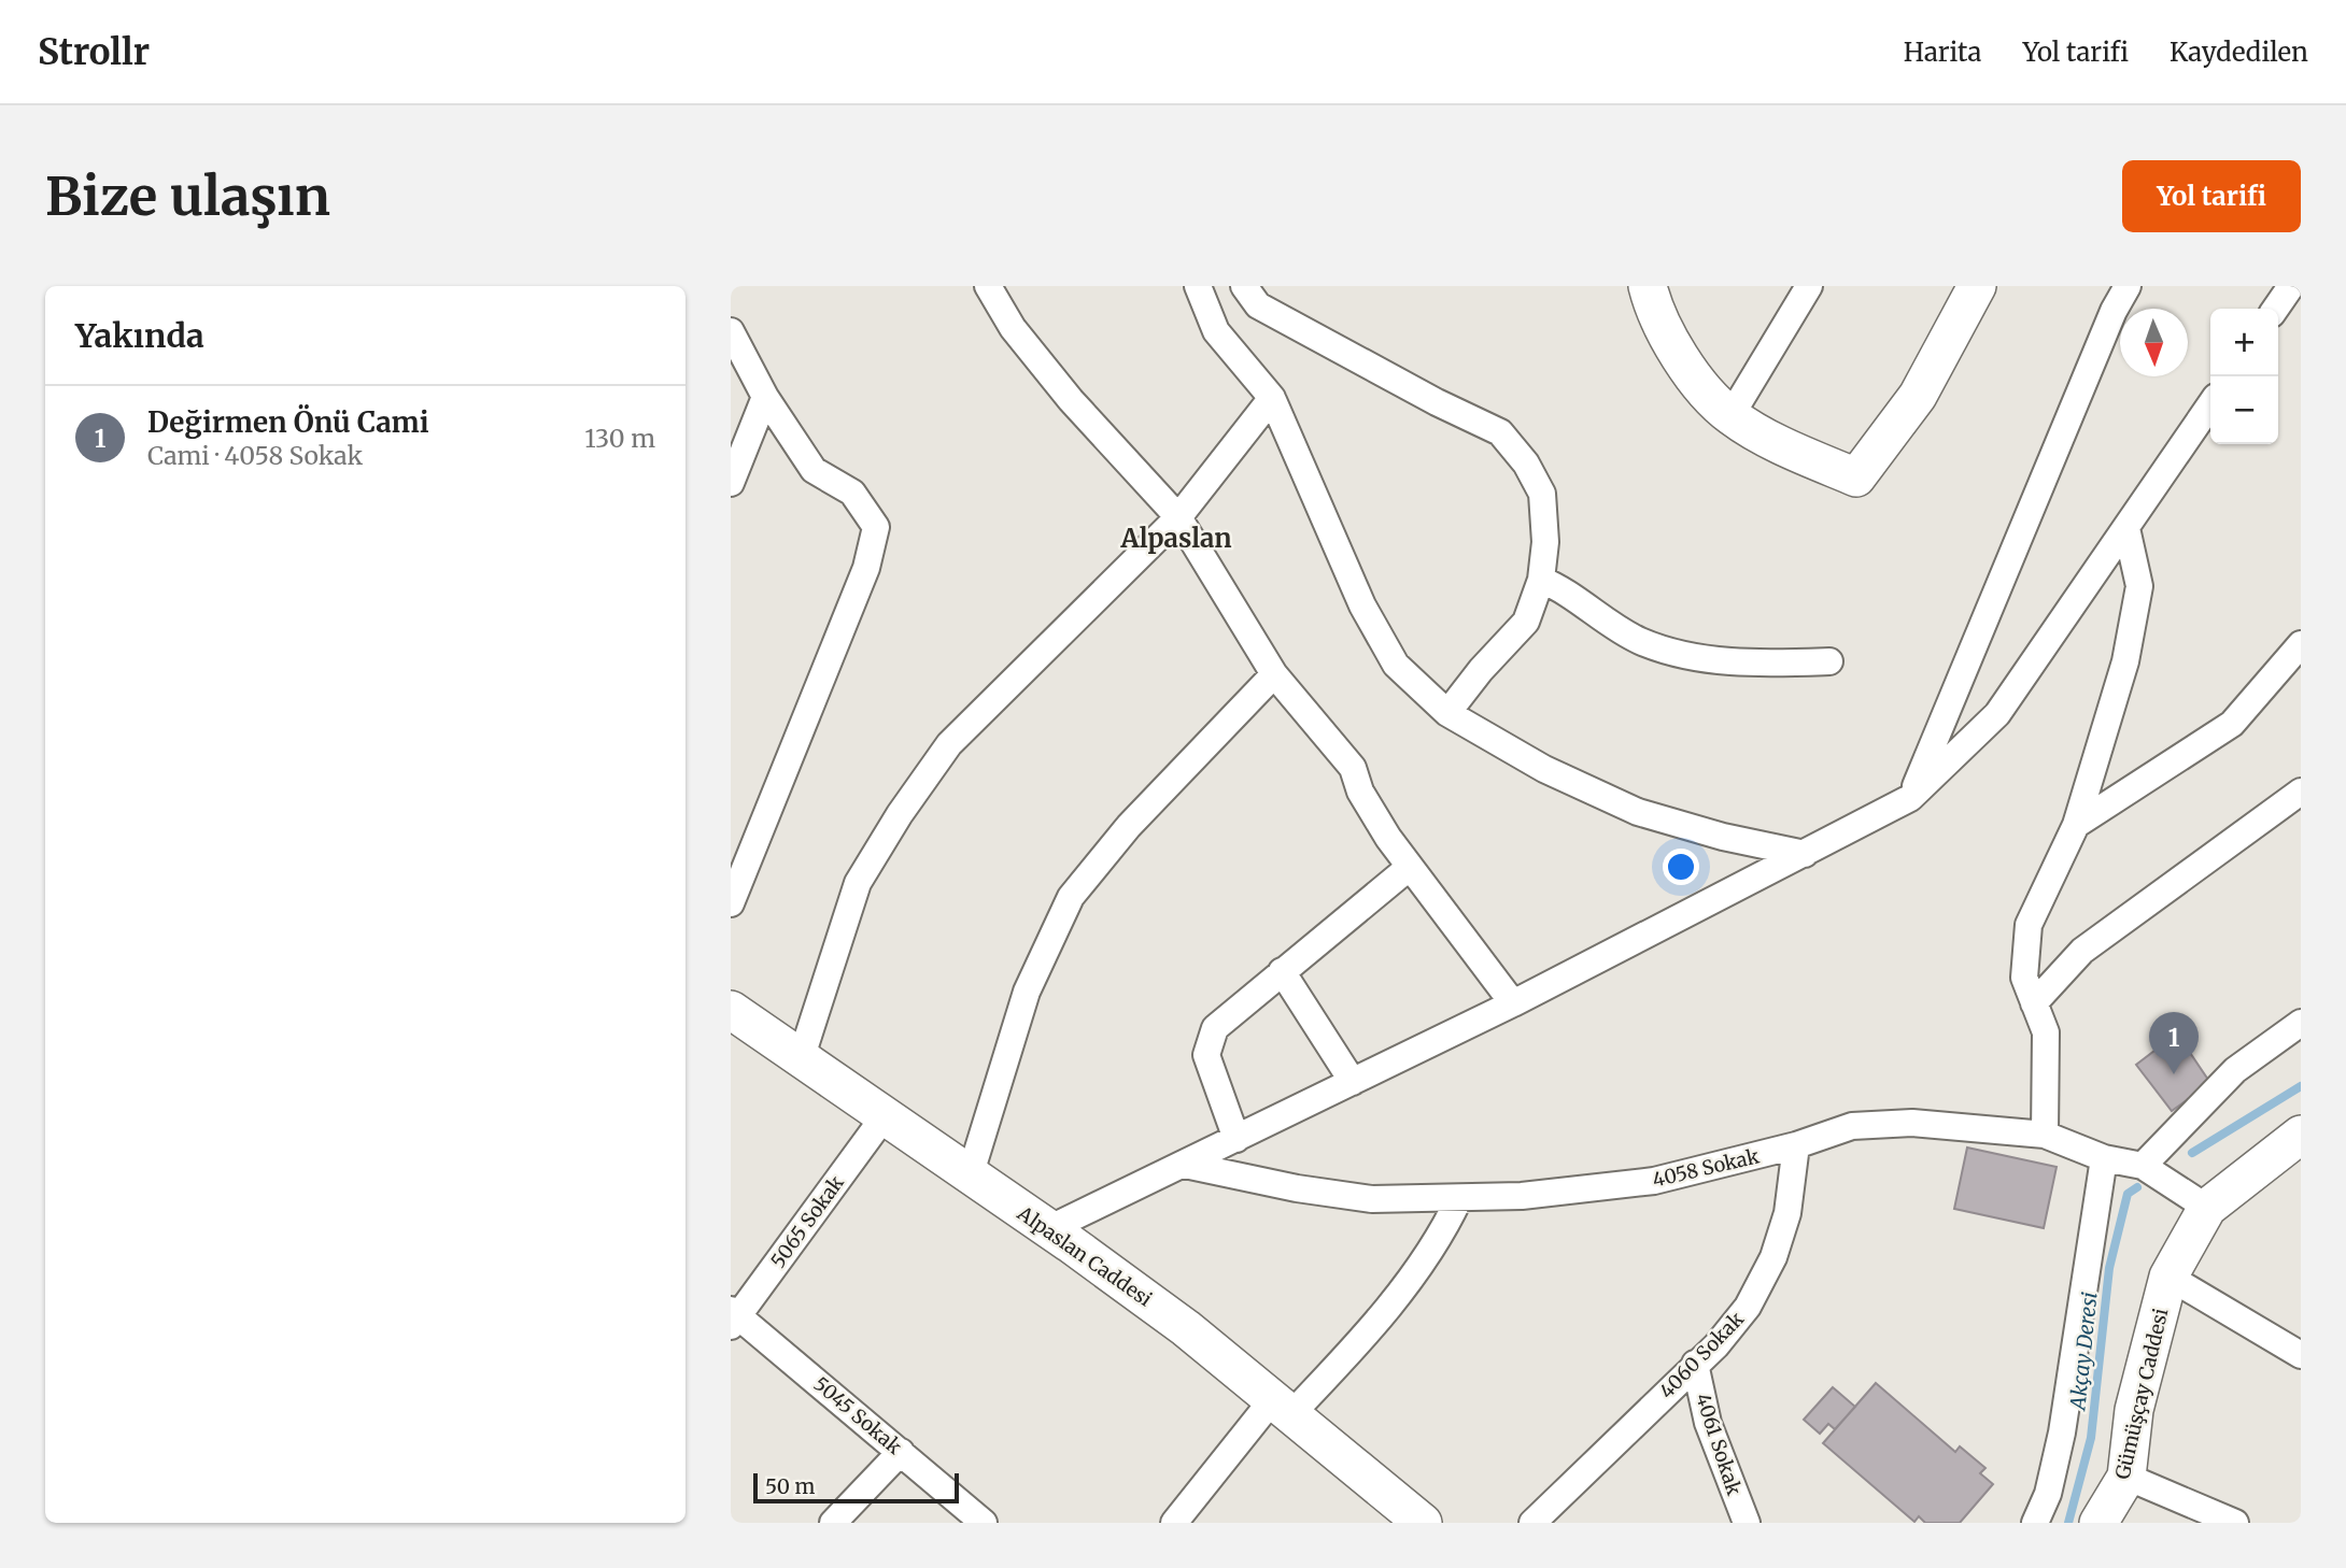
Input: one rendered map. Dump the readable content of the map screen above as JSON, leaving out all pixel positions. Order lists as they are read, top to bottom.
{
  "streets": {
    "street": [
      "4058 Sokak",
      "5065 Sokak",
      "Alpaslan Caddesi",
      "4060 Sokak",
      "Gümüşçay Caddesi",
      "5045 Sokak",
      "4061 Sokak"
    ]
  },
  "crossings": [
    ["4058 Sokak", "4060 Sokak"],
    ["4058 Sokak", "Gümüşçay Caddesi"],
    ["5065 Sokak", "Alpaslan Caddesi"],
    ["5065 Sokak", "5045 Sokak"],
    ["4060 Sokak", "4061 Sokak"]
  ],
  "districts": ["Alpaslan"],
  "water": ["Akçay Deresi"],
  "scale_bar": "50 m",
  "north": "bottom",
  "page": {
    "header": "Strollr",
    "nav": ["Harita", "Yol tarifi", "Kaydedilen"],
    "buttons": "Yol tarifi",
    "title": "Bize ulaşın",
    "heading": "Yakında",
    "map_buttons": ["+", "−"],
    "list": [
      {
        "mark": "1",
        "name": "Değirmen Önü Cami",
        "note": "Cami · 4058 Sokak",
        "value": "130 m"
      }
    ],
    "pins": "1",
    "scale": "50 m"
  }
}
